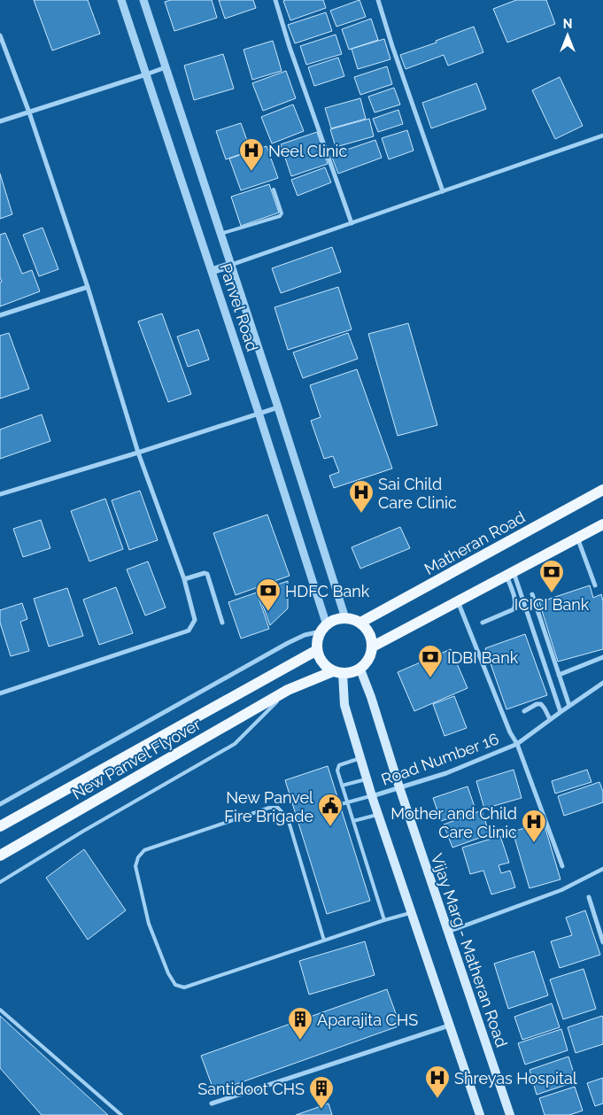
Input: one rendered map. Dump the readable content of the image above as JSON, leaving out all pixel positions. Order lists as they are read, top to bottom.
{
  "streets": {
    "main road": ["Matheran Road", "New Panvel Flyover", "Vijay Marg - Matheran Road"],
    "street": ["Panvel Road", "Road Number 16"]
  },
  "crossings": [
    ["Panvel Road", "Matheran Road"],
    ["Panvel Road", "New Panvel Flyover"],
    ["Panvel Road", "Vijay Marg - Matheran Road"],
    ["Matheran Road", "New Panvel Flyover"],
    ["Matheran Road", "Vijay Marg - Matheran Road"],
    ["New Panvel Flyover", "Vijay Marg - Matheran Road"],
    ["Road Number 16", "Vijay Marg - Matheran Road"]
  ],
  "places": {
    "hospital": [
      "Neel Clinic",
      "Sai Child Care Clinic",
      "Mother and Child Care Clinic",
      "Shreyas Hospital"
    ],
    "bank": ["ICICI Bank", "HDFC Bank", "IDBI Bank"],
    "public building": ["New Panvel Fire Brigade"],
    "building": ["Aparajita CHS", "Santidoot CHS"]
  },
  "north": "top"
}
